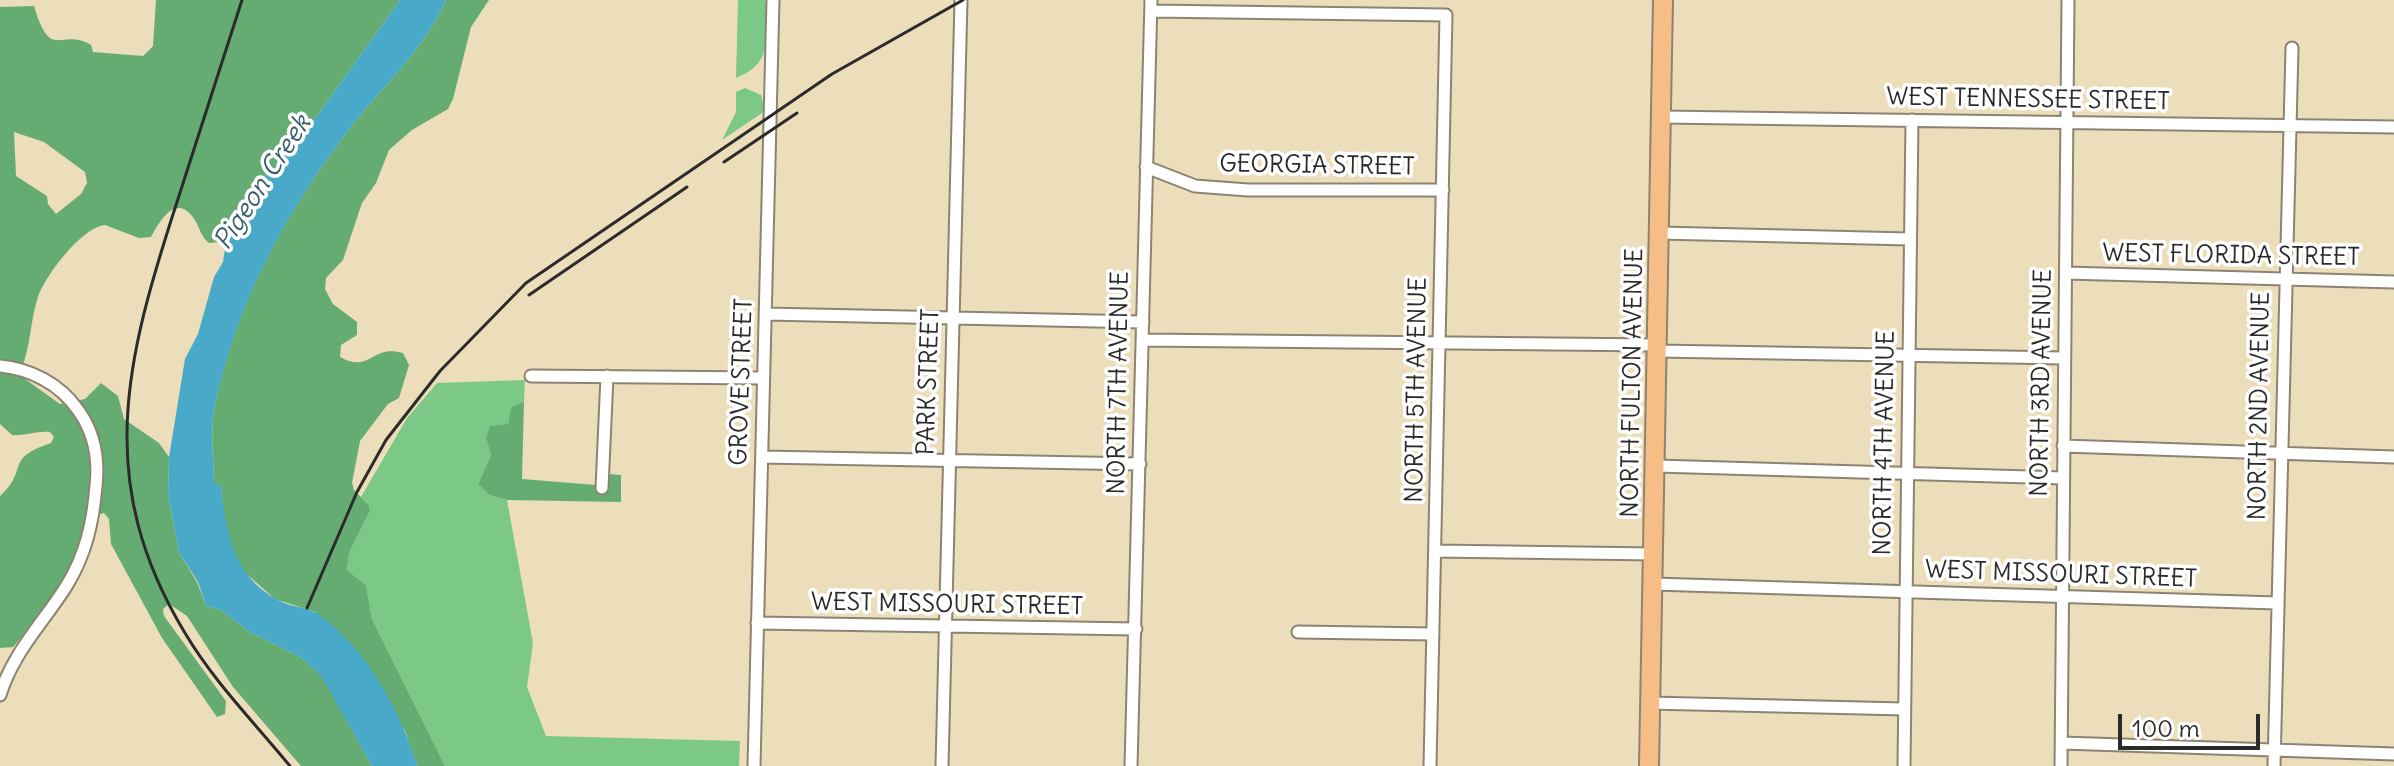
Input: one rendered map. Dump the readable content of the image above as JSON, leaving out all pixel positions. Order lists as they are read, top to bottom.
{
  "streets": {
    "main road": ["NORTH FULTON AVENUE"],
    "street": [
      "WEST TENNESSEE STREET",
      "GEORGIA STREET",
      "WEST FLORIDA STREET",
      "GROVE STREET",
      "PARK STREET",
      "NORTH 7TH AVENUE",
      "NORTH 3RD AVENUE",
      "NORTH 5TH AVENUE",
      "NORTH 2ND AVENUE",
      "NORTH 4TH AVENUE",
      "WEST MISSOURI STREET"
    ]
  },
  "crossings": [
    ["WEST TENNESSEE STREET", "NORTH FULTON AVENUE"],
    ["WEST TENNESSEE STREET", "NORTH 3RD AVENUE"],
    ["WEST TENNESSEE STREET", "NORTH 2ND AVENUE"],
    ["WEST TENNESSEE STREET", "NORTH 4TH AVENUE"],
    ["GEORGIA STREET", "NORTH 7TH AVENUE"],
    ["GEORGIA STREET", "NORTH 5TH AVENUE"],
    ["WEST FLORIDA STREET", "NORTH 3RD AVENUE"],
    ["WEST FLORIDA STREET", "NORTH 2ND AVENUE"],
    ["GROVE STREET", "WEST MISSOURI STREET"],
    ["PARK STREET", "WEST MISSOURI STREET"],
    ["NORTH 7TH AVENUE", "NORTH 5TH AVENUE"],
    ["NORTH 7TH AVENUE", "WEST MISSOURI STREET"],
    ["NORTH FULTON AVENUE", "WEST MISSOURI STREET"],
    ["NORTH 3RD AVENUE", "WEST MISSOURI STREET"],
    ["NORTH 2ND AVENUE", "WEST MISSOURI STREET"],
    ["NORTH 4TH AVENUE", "WEST MISSOURI STREET"]
  ],
  "water": ["Pigeon Creek"],
  "scale_bar": "100 m"
}
